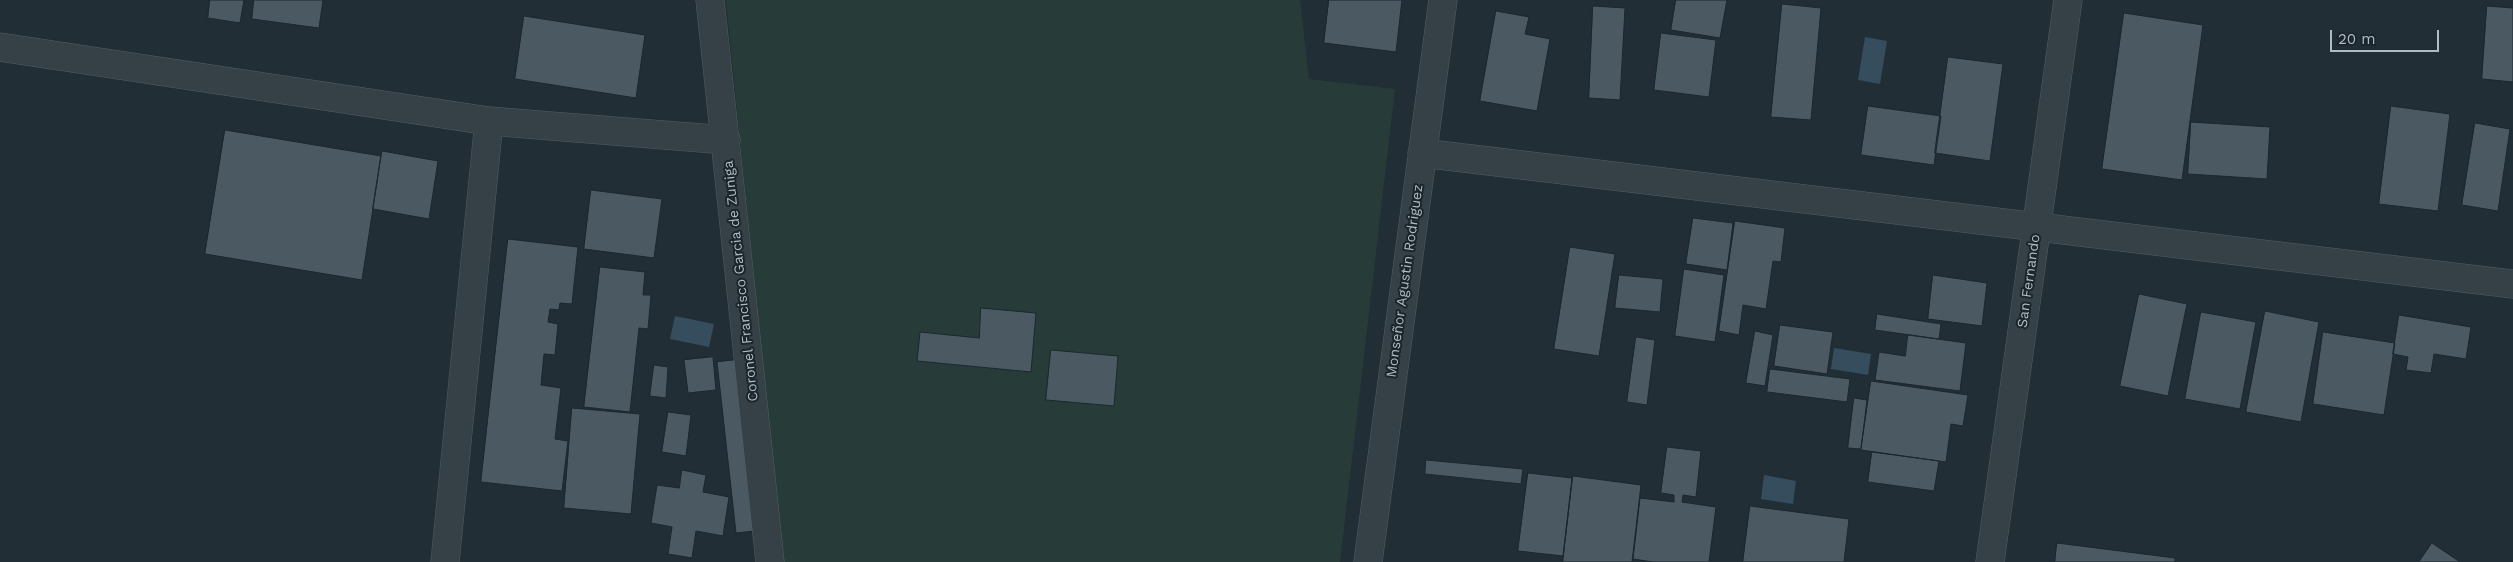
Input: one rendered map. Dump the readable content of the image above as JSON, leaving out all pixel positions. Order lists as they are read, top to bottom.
{
  "streets": {
    "street": ["Coronel Francisco Garcia de Zuniga", "Monseñor Agustin Rodriguez", "San Fernando"]
  },
  "scale_bar": "20 m"
}
